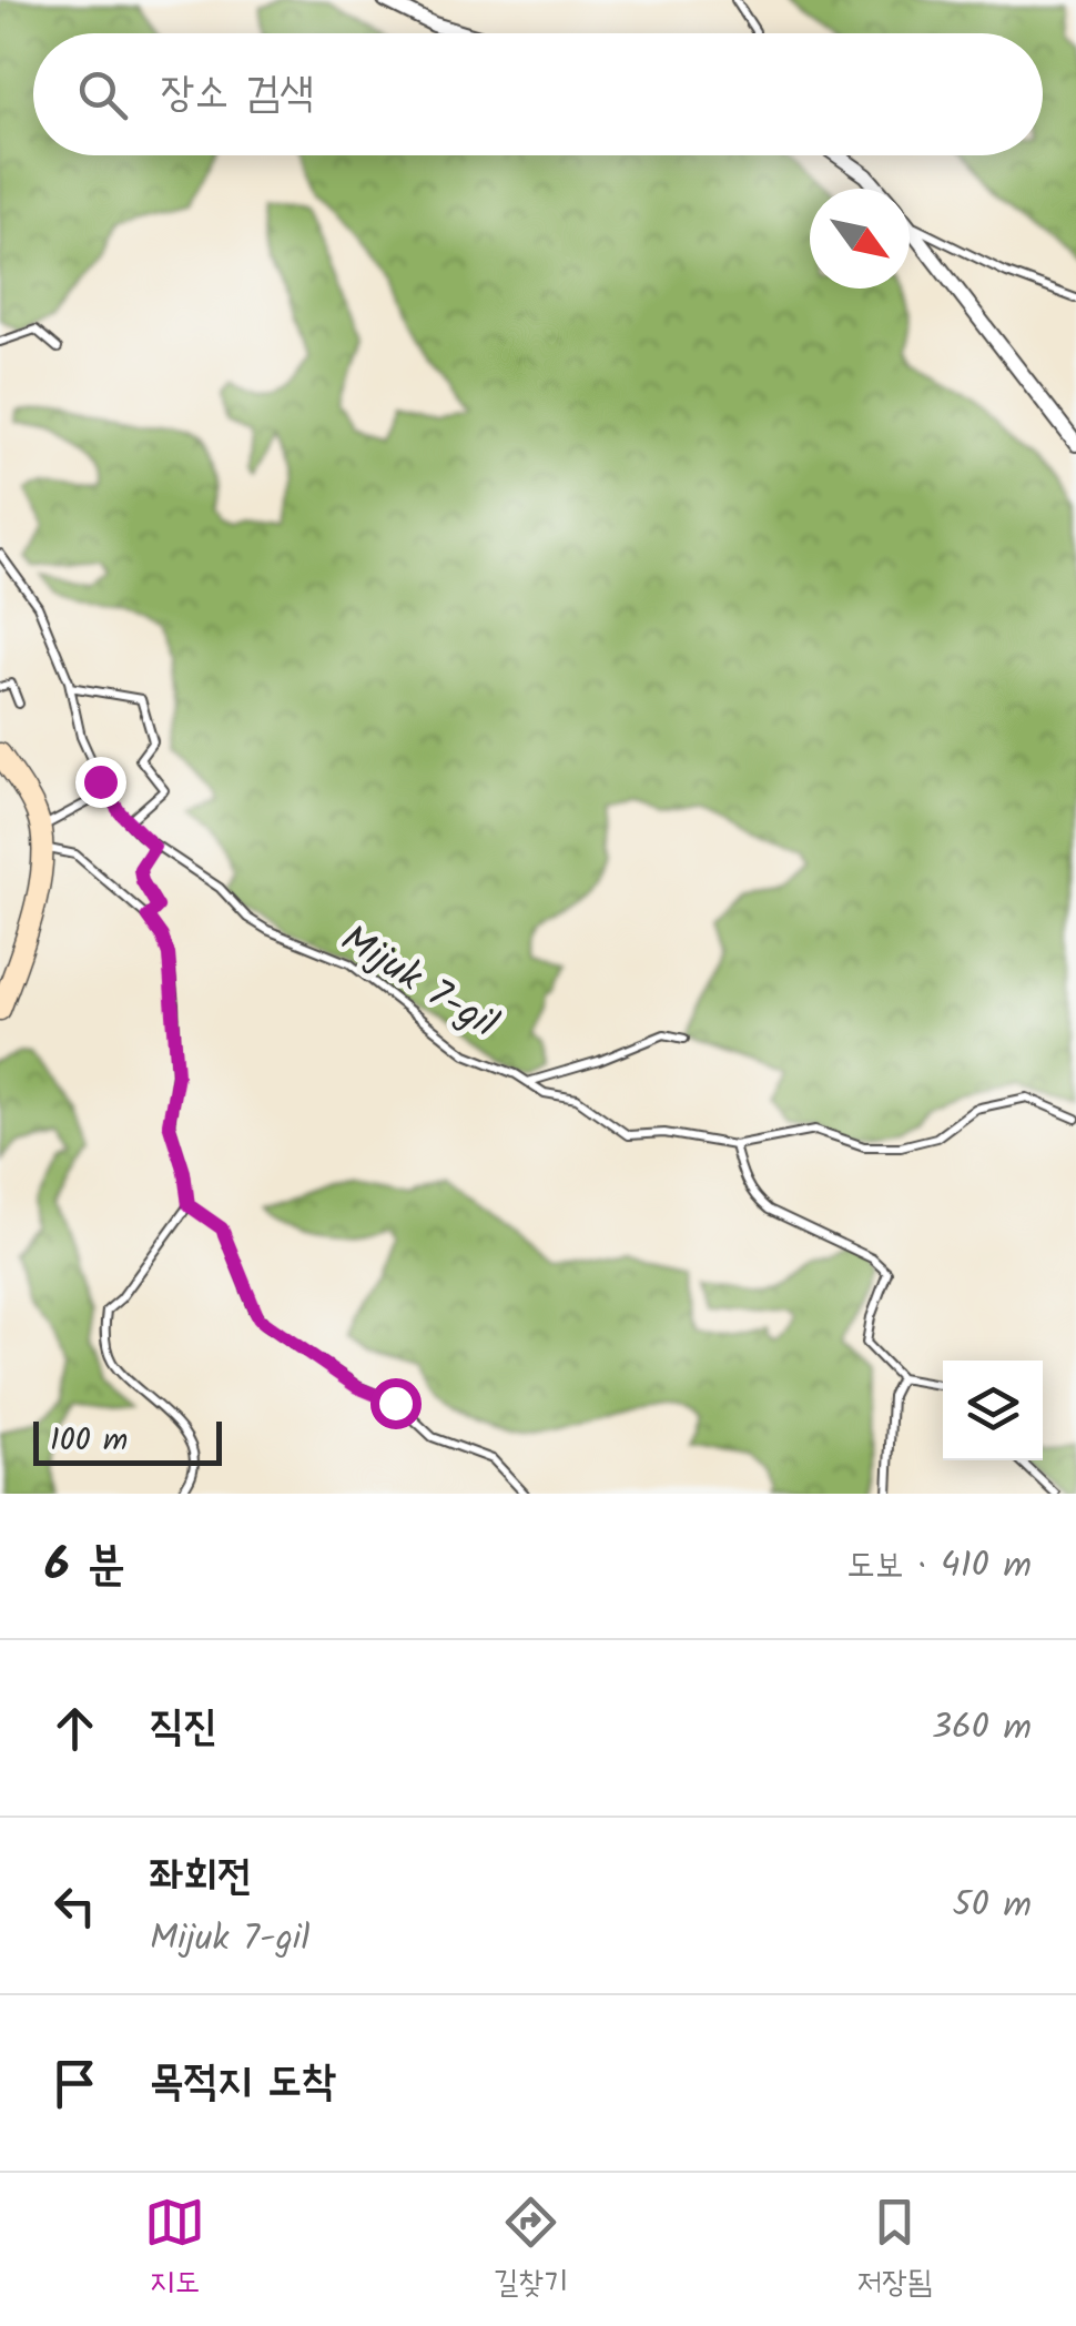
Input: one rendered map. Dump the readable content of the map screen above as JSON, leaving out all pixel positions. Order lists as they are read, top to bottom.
{
  "streets": {
    "lane": ["Mijuk 7-gil"]
  },
  "scale_bar": "100 m",
  "north": "bottom right",
  "page": {
    "search": "장소 검색",
    "scale": "100 m",
    "heading": ["6 분", "도보 · 410 m"],
    "list": [
      ["직진", "360 m"],
      ["좌회전", "Mijuk 7-gil", "50 m"],
      "목적지 도착"
    ],
    "nav": ["지도", "길찾기", "저장됨"]
  }
}
